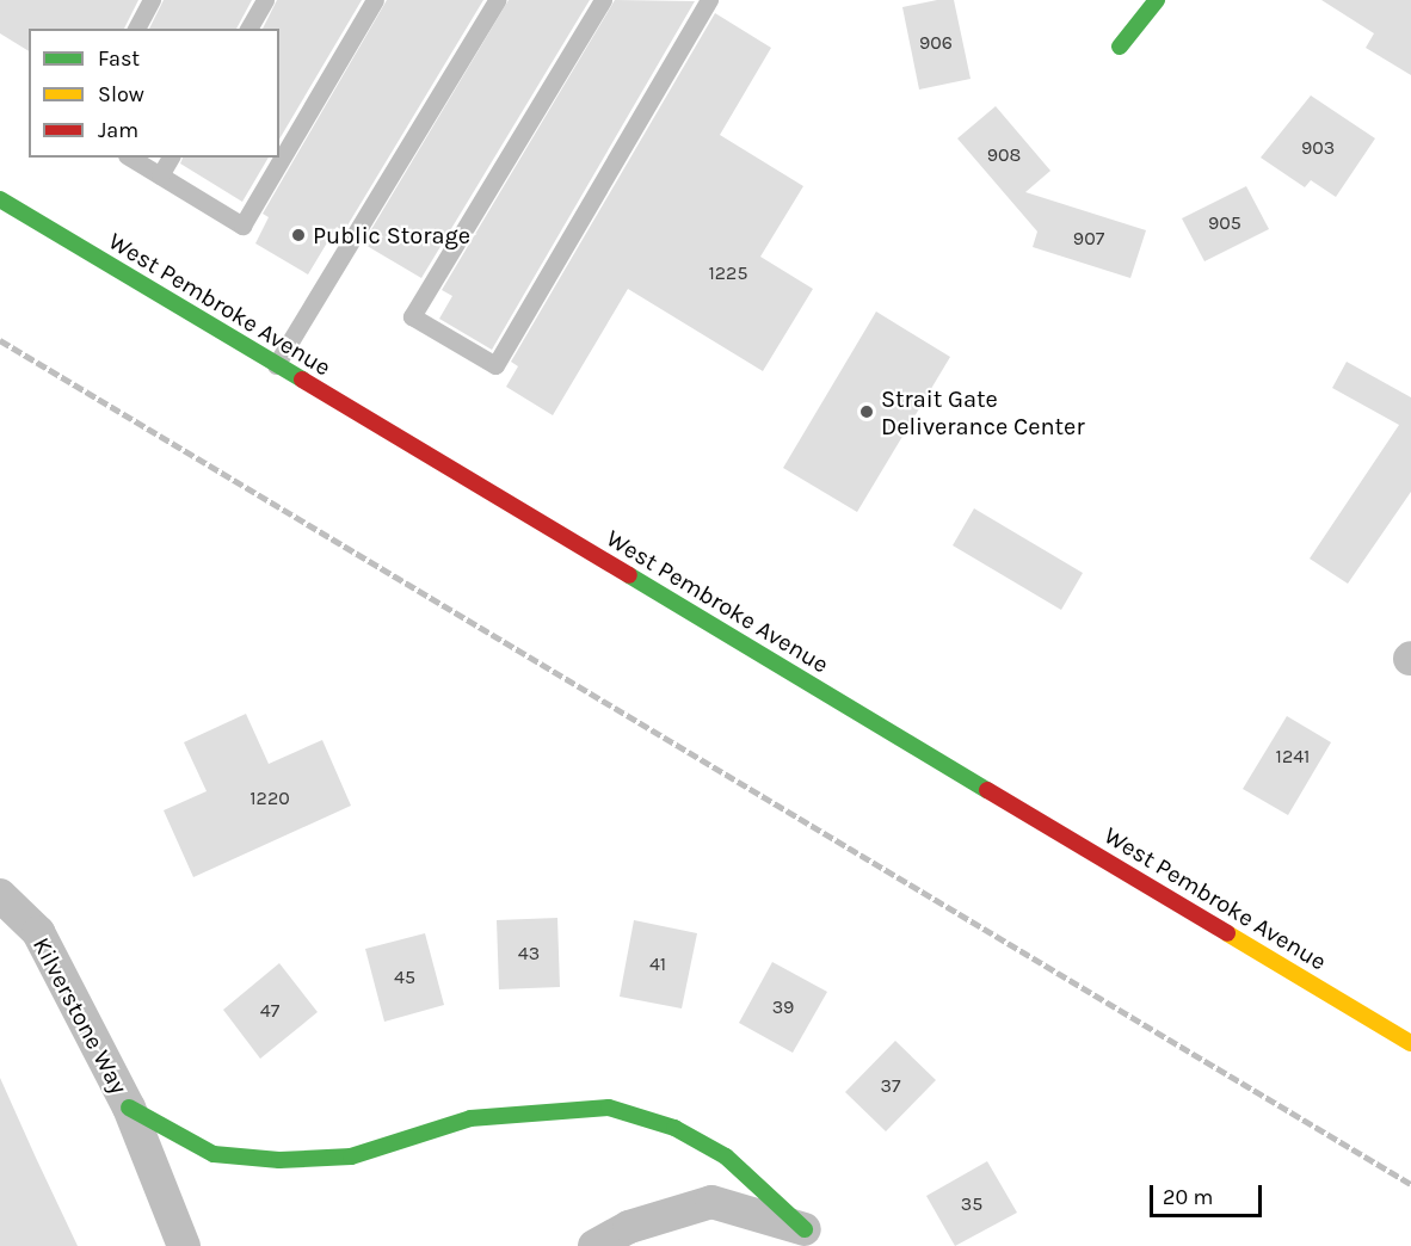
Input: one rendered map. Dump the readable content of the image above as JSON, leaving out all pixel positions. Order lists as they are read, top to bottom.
{
  "streets": {
    "main road": ["West Pembroke Avenue", "Kilverstone Way"]
  },
  "places": ["Public Storage", "Strait Gate Deliverance Center"],
  "house_numbers": [
    "906",
    "903",
    "908",
    "905",
    "907",
    "1225",
    "1241",
    "1220",
    "43",
    "41",
    "45",
    "39",
    "47",
    "37",
    "35"
  ],
  "legend": ["Fast", "Slow", "Jam"],
  "scale_bar": "20 m"
}
